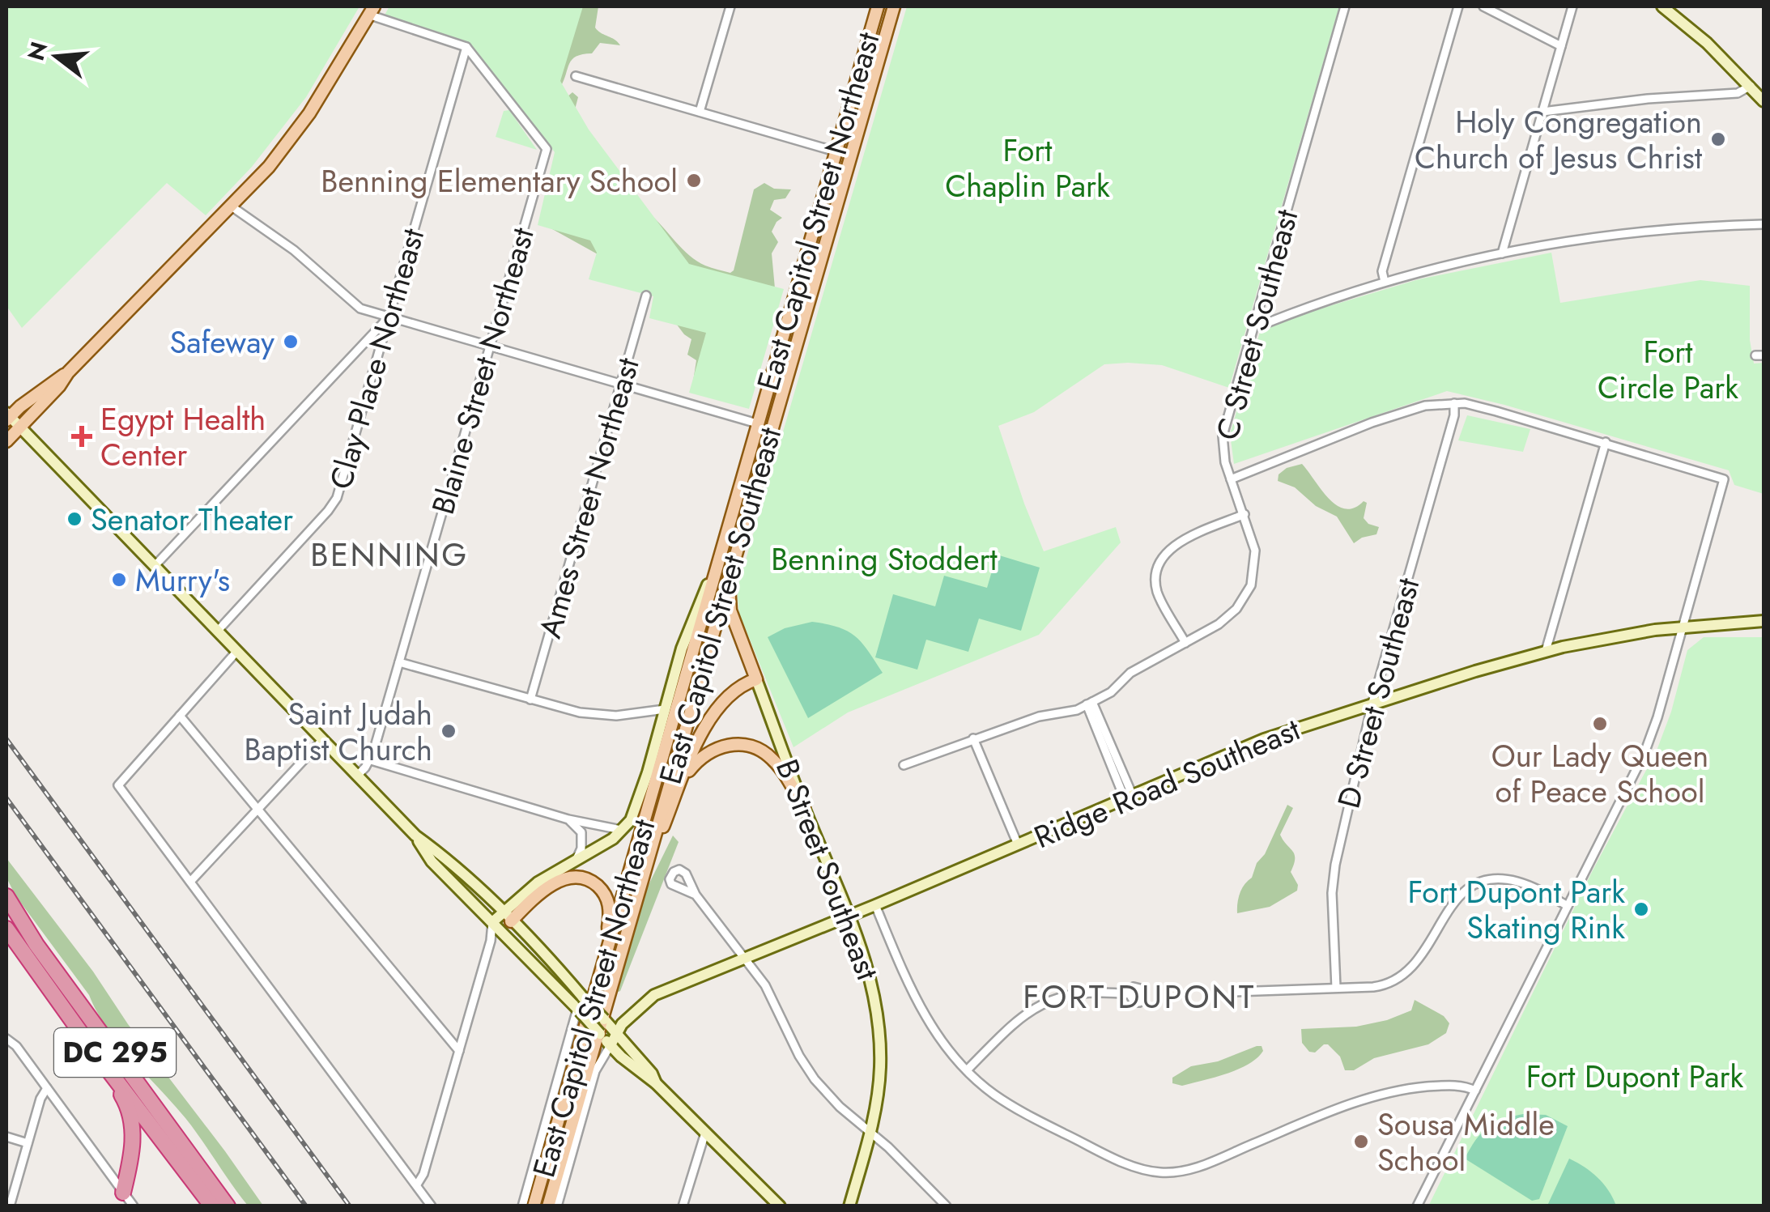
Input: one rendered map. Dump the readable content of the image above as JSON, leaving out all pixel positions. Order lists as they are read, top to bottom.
{
  "streets": {
    "highway": ["DC 295"],
    "main road": [
      "East Capitol Street Northeast",
      "East Capitol Street Southeast",
      "Ridge Road Southeast",
      "B Street Southeast"
    ],
    "street": [
      "C Street Southeast",
      "Clay Place Northeast",
      "Blaine Street Northeast",
      "Ames Street Northeast",
      "D Street Southeast"
    ]
  },
  "crossings": [
    ["East Capitol Street Northeast", "East Capitol Street Southeast"],
    ["Clay Place Northeast", "Blaine Street Northeast"],
    ["D Street Southeast", "Ridge Road Southeast"],
    ["Ridge Road Southeast", "B Street Southeast"]
  ],
  "districts": ["BENNING", "FORT DUPONT"],
  "parks": [
    "Fort Chaplin Park",
    "Fort Circle Park",
    "Benning Stoddert",
    "Fort Dupont Park"
  ],
  "places": {
    "other": [
      "Holy Congregation Church of Jesus Christ",
      "Benning Elementary School",
      "Safeway",
      "Senator Theater",
      "Murry's",
      "Our Lady Queen of Peace School",
      "Saint Judah Baptist Church",
      "Fort Dupont Park Skating Rink",
      "Sousa Middle School"
    ],
    "health": ["Egypt Health Center"]
  },
  "north": "left"
}
